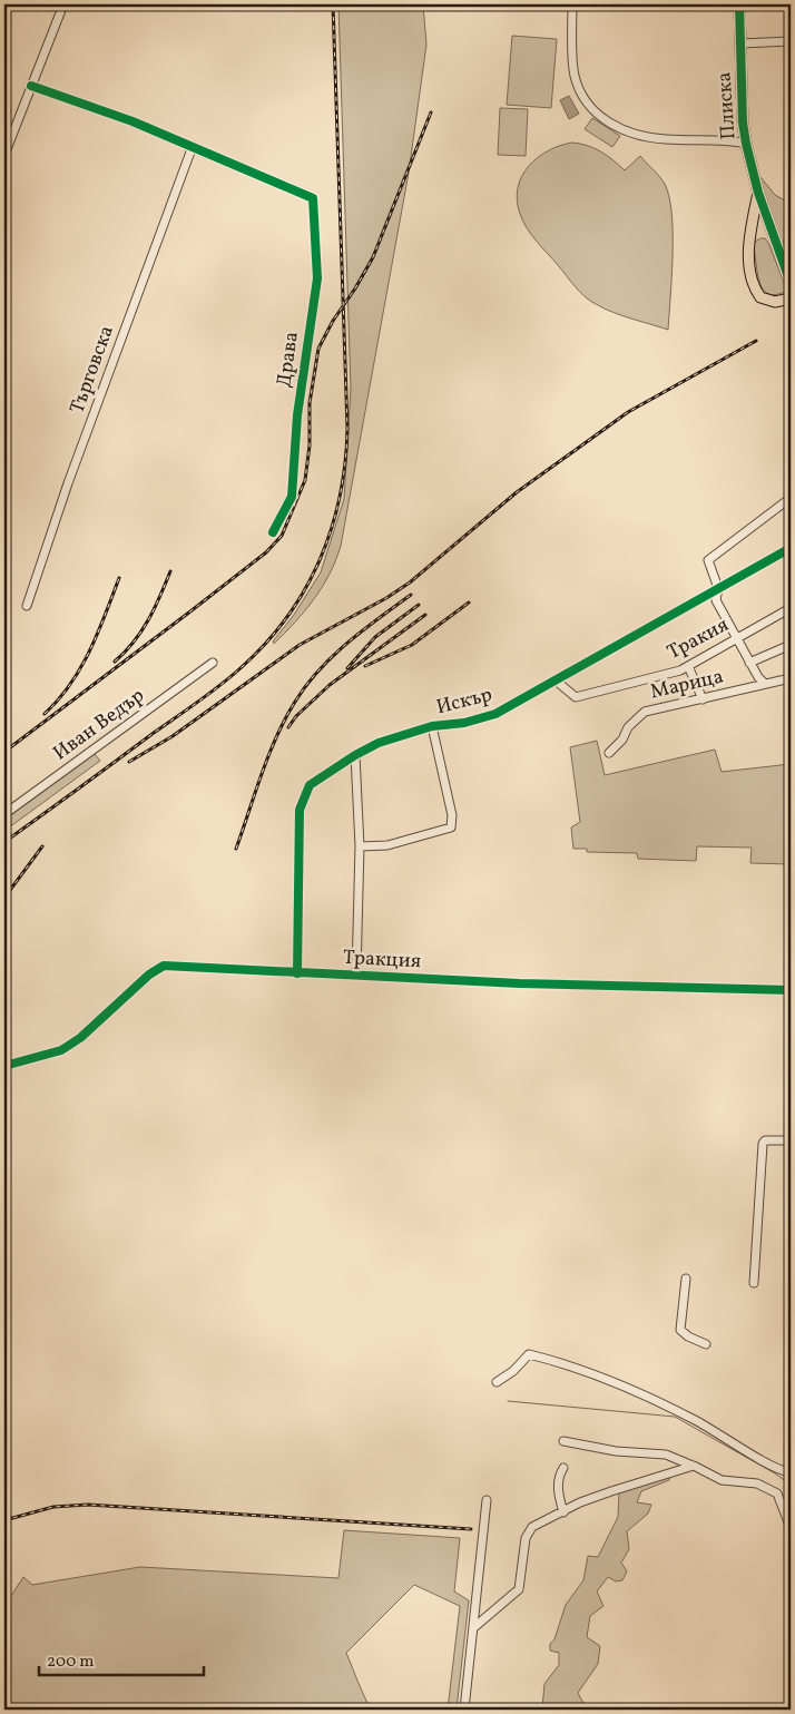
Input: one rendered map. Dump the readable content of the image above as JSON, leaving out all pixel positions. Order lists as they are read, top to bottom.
{
  "streets": {
    "main road": ["Плиска"],
    "street": [
      "Драва",
      "Търговска",
      "Тракия",
      "Марица",
      "Искър",
      "Иван Ведър",
      "Тракция"
    ]
  },
  "crossings": [
    ["Драва", "Търговска"],
    ["Тракия", "Искър"],
    ["Искър", "Тракция"]
  ],
  "scale_bar": "200 m"
}
